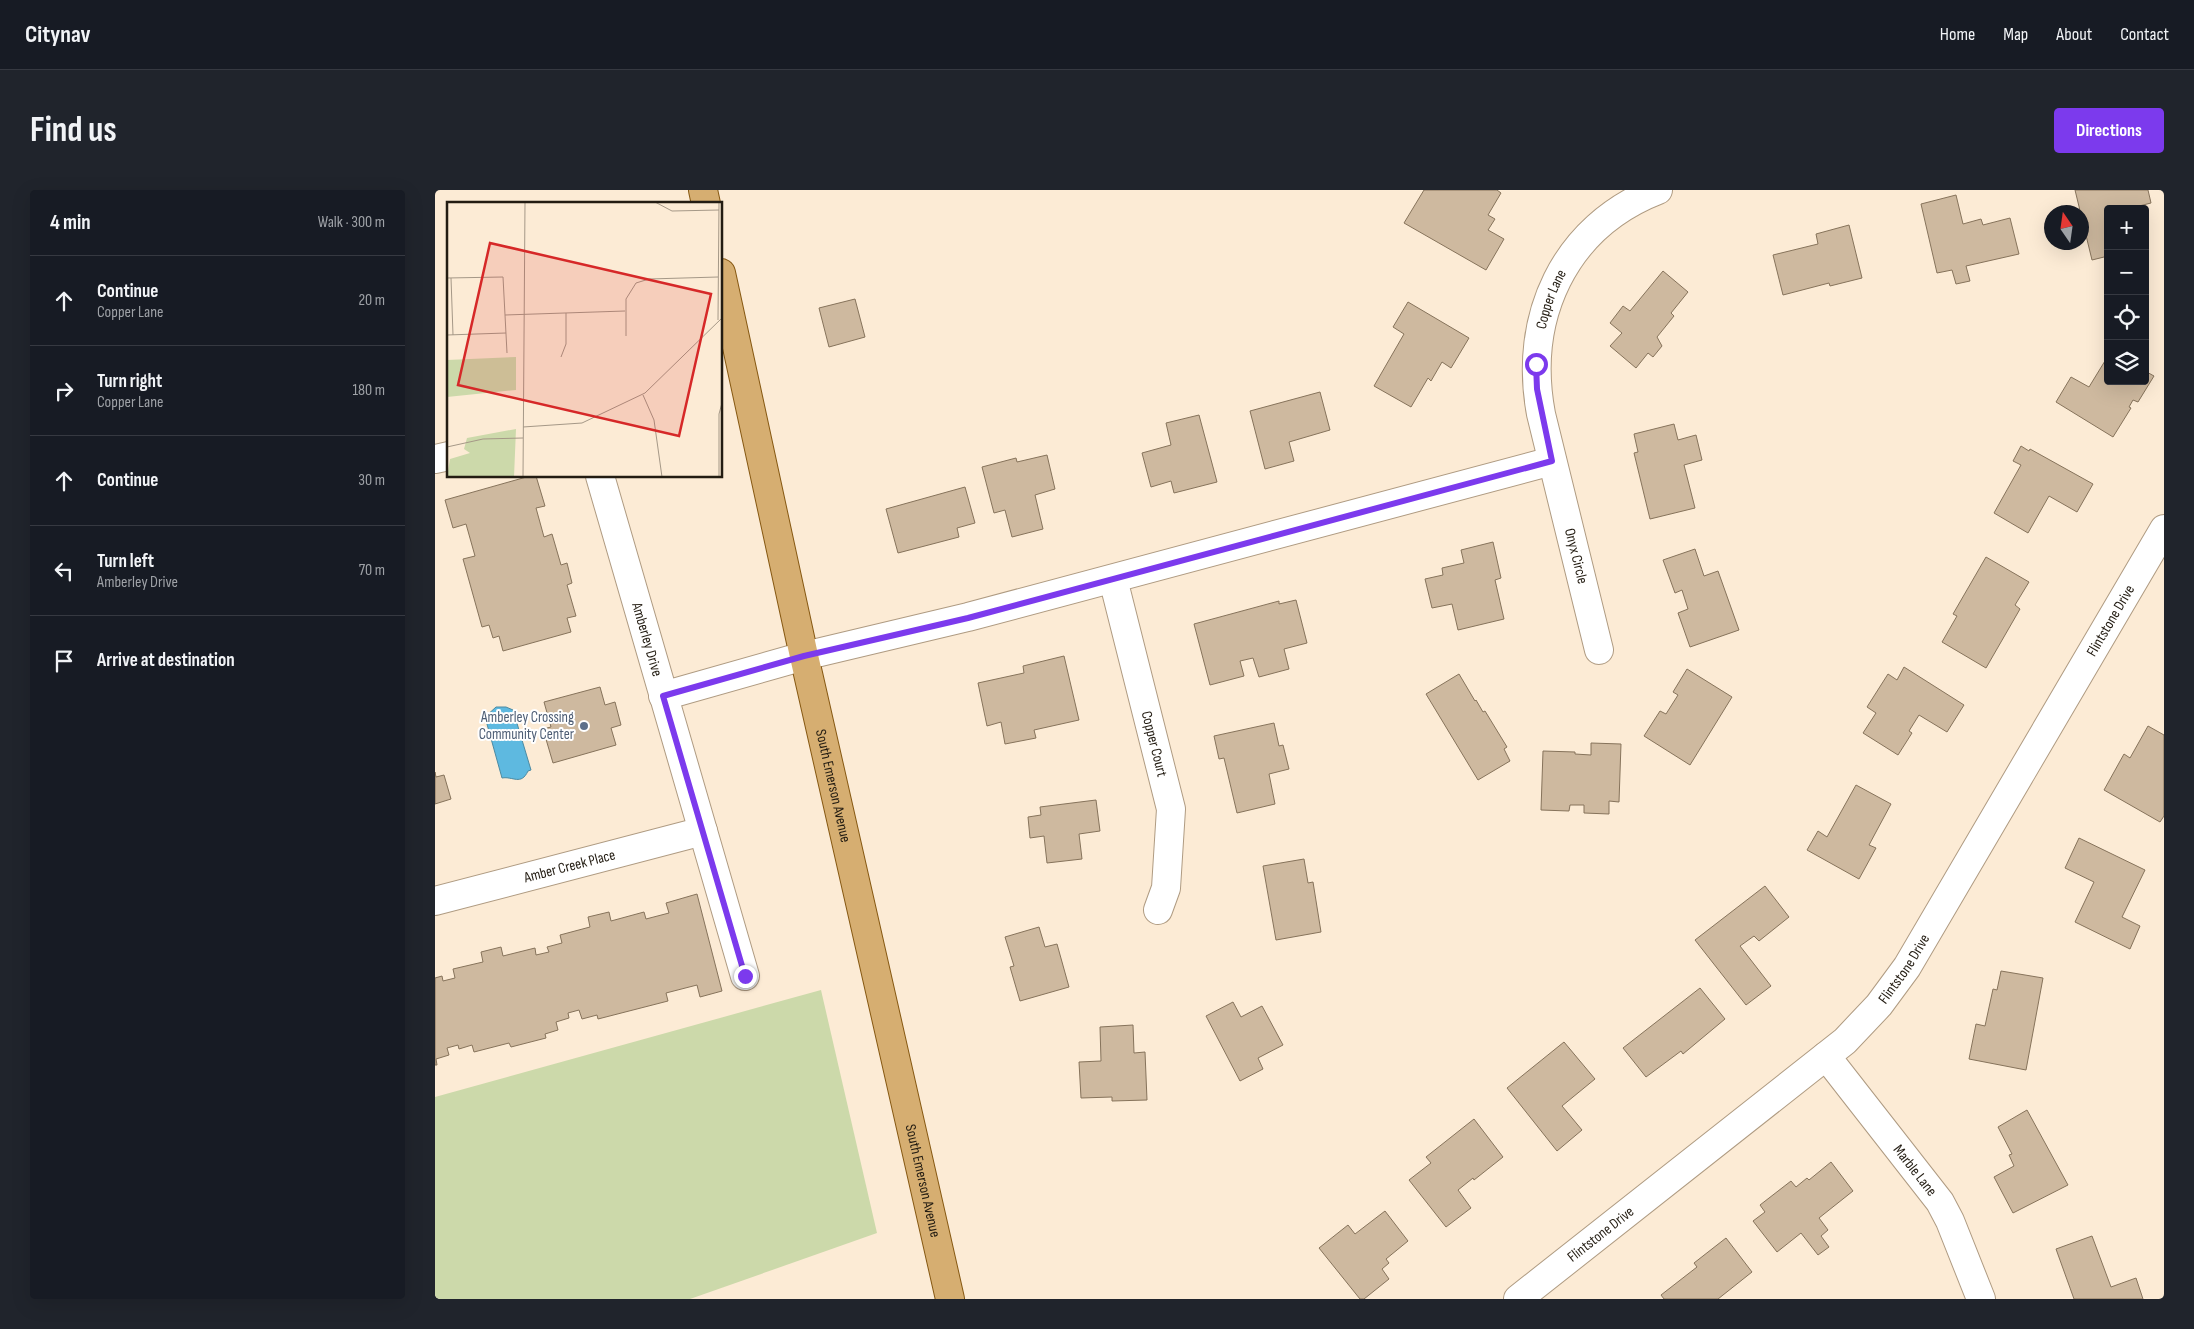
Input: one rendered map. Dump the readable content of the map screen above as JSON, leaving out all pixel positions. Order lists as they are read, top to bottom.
{
  "streets": {
    "main road": ["South Emerson Avenue"],
    "street": [
      "Copper Lane",
      "Onyx Circle",
      "Flintstone Drive",
      "Amberley Drive",
      "Copper Court",
      "Amber Creek Place",
      "Marble Lane"
    ]
  },
  "crossings": [
    ["Copper Lane", "Onyx Circle"],
    ["Flintstone Drive", "Marble Lane"],
    ["Amberley Drive", "Amber Creek Place"]
  ],
  "places": ["Amberley Crossing Community Center"],
  "north": "top",
  "page": {
    "header": "Citynav",
    "nav": [
      "Home",
      "Map",
      "About",
      "Contact"
    ],
    "buttons": "Directions",
    "title": "Find us",
    "heading": ["4 min", "Walk · 300 m"],
    "map_buttons": ["+", "−"],
    "list": [
      ["Continue", "Copper Lane", "20 m"],
      ["Turn right", "Copper Lane", "180 m"],
      ["Continue", "30 m"],
      ["Turn left", "Amberley Drive", "70 m"],
      "Arrive at destination"
    ]
  }
}
